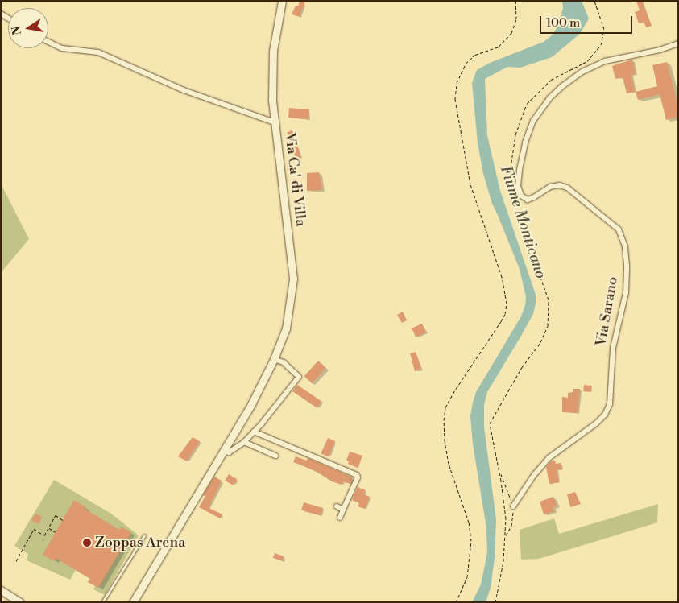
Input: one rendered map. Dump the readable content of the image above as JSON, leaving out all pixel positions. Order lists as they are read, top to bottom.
{
  "streets": {
    "street": ["Via Ca' di Villa", "Via Sarano"]
  },
  "water": ["Fiume Monticano"],
  "places": ["Zoppas Arena"],
  "scale_bar": "100 m",
  "north": "left"
}
